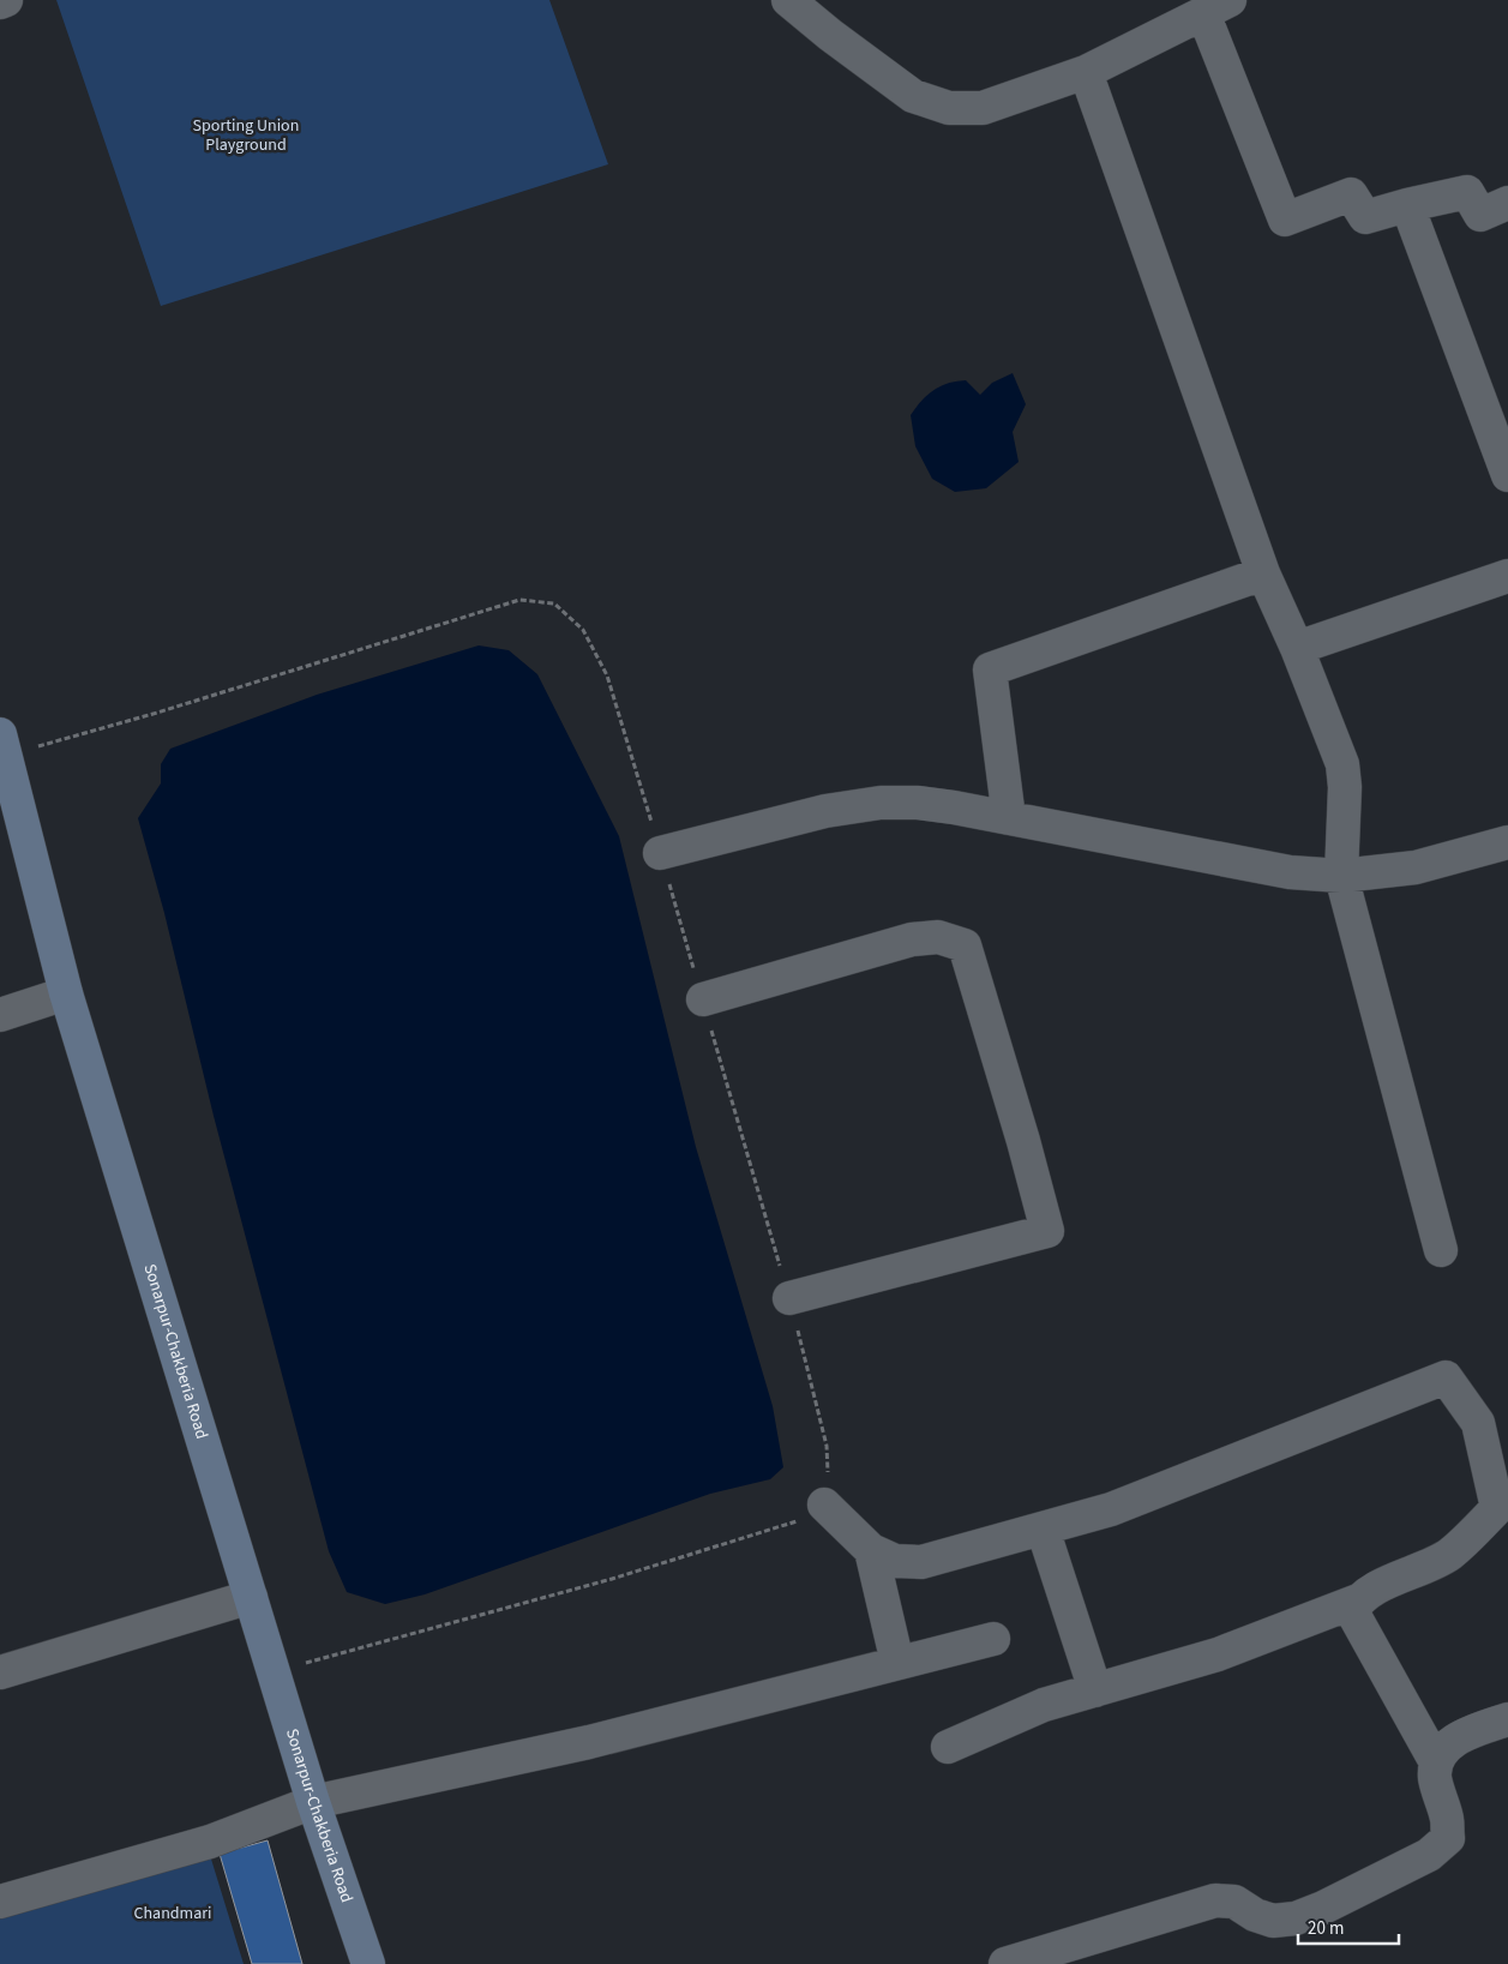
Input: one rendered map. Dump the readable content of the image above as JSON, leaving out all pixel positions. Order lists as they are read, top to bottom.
{
  "streets": {
    "main road": ["Sonarpur-Chakberia Road"]
  },
  "parks": ["Sporting Union Playground", "Chandmari"],
  "scale_bar": "20 m"
}
